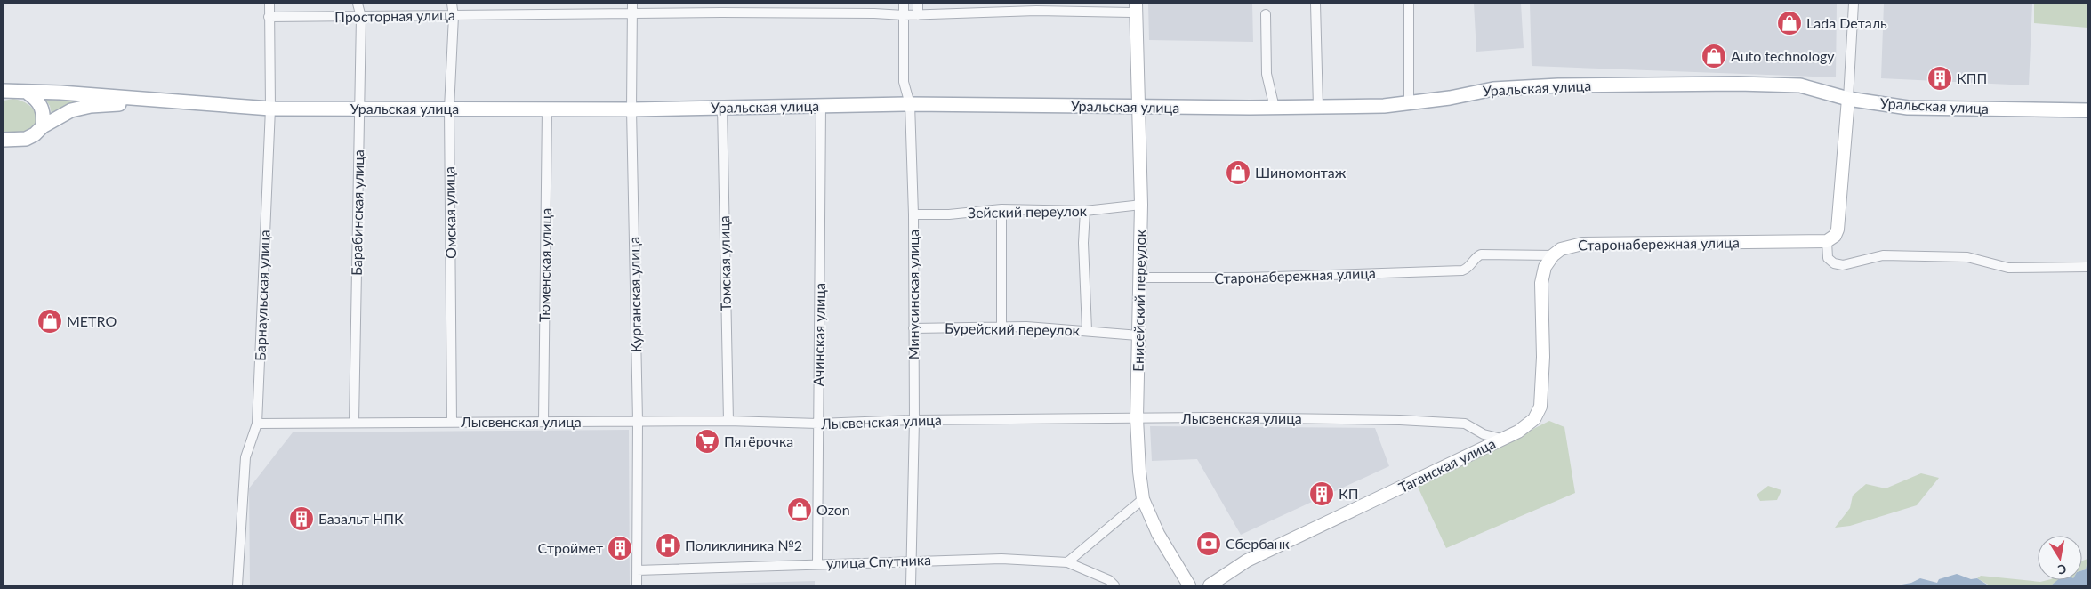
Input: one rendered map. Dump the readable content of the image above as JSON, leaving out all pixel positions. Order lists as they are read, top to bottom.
{
  "streets": {
    "main road": [
      "Уральская улица",
      "Старонабережная улица",
      "Енисейский переулок",
      "Таганская улица"
    ],
    "street": [
      "Просторная улица",
      "Зейский переулок",
      "Барабинская улица",
      "Омская улица",
      "Томская улица",
      "Тюменская улица",
      "Курганская улица",
      "Минусинская улица",
      "Барнаульская улица",
      "Бурейский переулок",
      "Ачинская улица",
      "Лысвенская улица",
      "улица Спутника"
    ]
  },
  "crossings": [
    ["Просторная улица", "Барабинская улица"],
    ["Просторная улица", "Омская улица"],
    ["Просторная улица", "Курганская улица"],
    ["Просторная улица", "Минусинская улица"],
    ["Просторная улица", "Барнаульская улица"],
    ["Просторная улица", "Енисейский переулок"],
    ["Уральская улица", "Барабинская улица"],
    ["Уральская улица", "Омская улица"],
    ["Уральская улица", "Томская улица"],
    ["Уральская улица", "Тюменская улица"],
    ["Уральская улица", "Курганская улица"],
    ["Уральская улица", "Минусинская улица"],
    ["Уральская улица", "Барнаульская улица"],
    ["Уральская улица", "Енисейский переулок"],
    ["Уральская улица", "Ачинская улица"],
    ["Зейский переулок", "Минусинская улица"],
    ["Зейский переулок", "Енисейский переулок"],
    ["Барабинская улица", "Лысвенская улица"],
    ["Омская улица", "Лысвенская улица"],
    ["Старонабережная улица", "Енисейский переулок"],
    ["Старонабережная улица", "Таганская улица"],
    ["Томская улица", "Лысвенская улица"],
    ["Тюменская улица", "Лысвенская улица"],
    ["Курганская улица", "Лысвенская улица"],
    ["Курганская улица", "улица Спутника"],
    ["Минусинская улица", "Бурейский переулок"],
    ["Минусинская улица", "Лысвенская улица"],
    ["Минусинская улица", "улица Спутника"],
    ["Барнаульская улица", "Лысвенская улица"],
    ["Енисейский переулок", "Бурейский переулок"],
    ["Енисейский переулок", "Лысвенская улица"],
    ["Ачинская улица", "Лысвенская улица"],
    ["Ачинская улица", "улица Спутника"],
    ["Лысвенская улица", "Таганская улица"]
  ],
  "places": {
    "shop": [
      "Lada Dеталь",
      "Auto technology",
      "Шиномонтаж",
      "METRO",
      "Ozon"
    ],
    "building": [
      "КПП",
      "КП",
      "Базальт НПК",
      "Строймет"
    ],
    "supermarket": ["Пятёрочка"],
    "bank": ["Сбербанк"],
    "hospital": ["Поликлиника №2"]
  },
  "north": "bottom"
}
